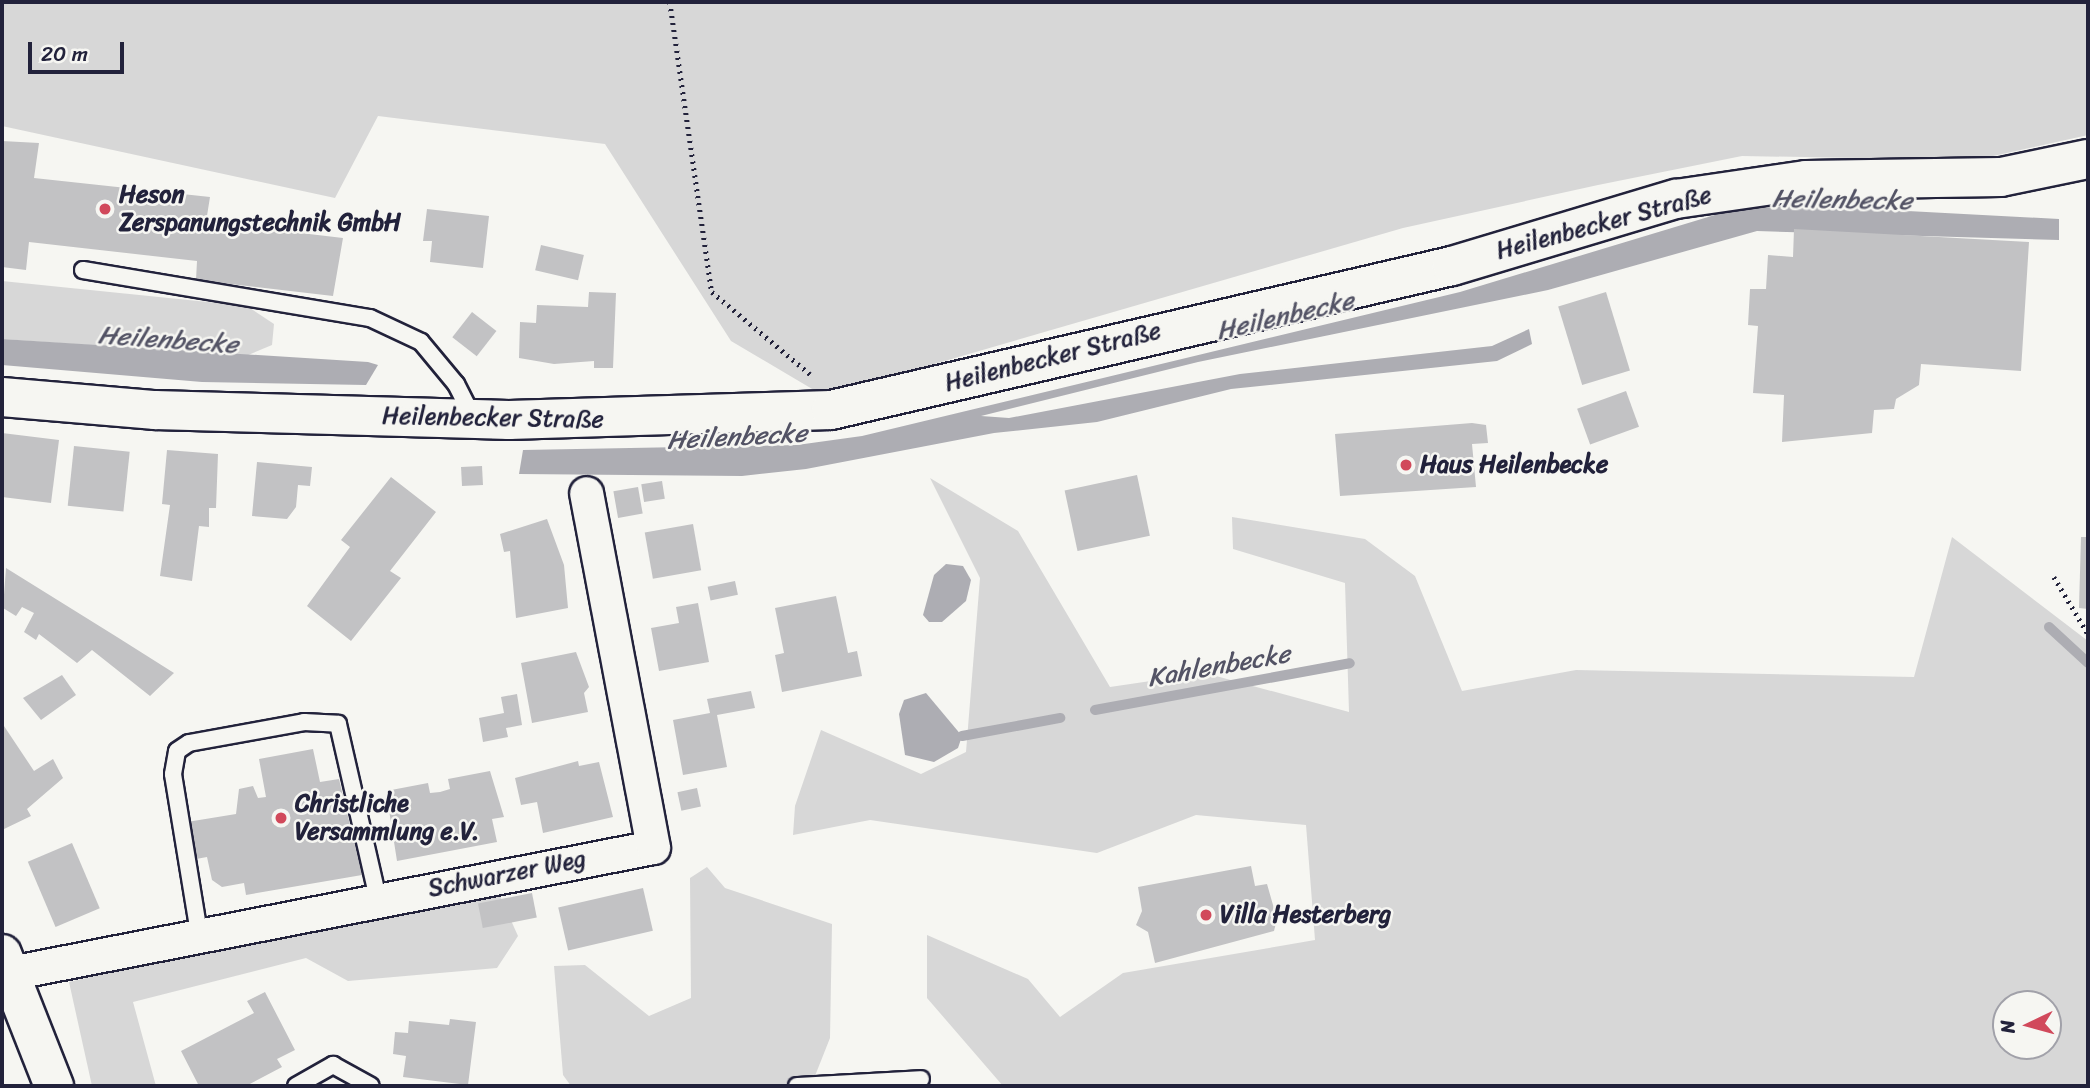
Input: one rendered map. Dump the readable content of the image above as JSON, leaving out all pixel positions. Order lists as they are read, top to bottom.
{
  "streets": {
    "main road": ["Heilenbecker Straße"],
    "street": ["Schwarzer Weg"]
  },
  "water": ["Heilenbecke", "Kahlenbecke"],
  "places": [
    "Heson Zerspanungstechnik GmbH",
    "Haus Heilenbecke",
    "Christliche Versammlung e.V.",
    "Villa Hesterberg"
  ],
  "scale_bar": "20 m",
  "north": "left"
}
